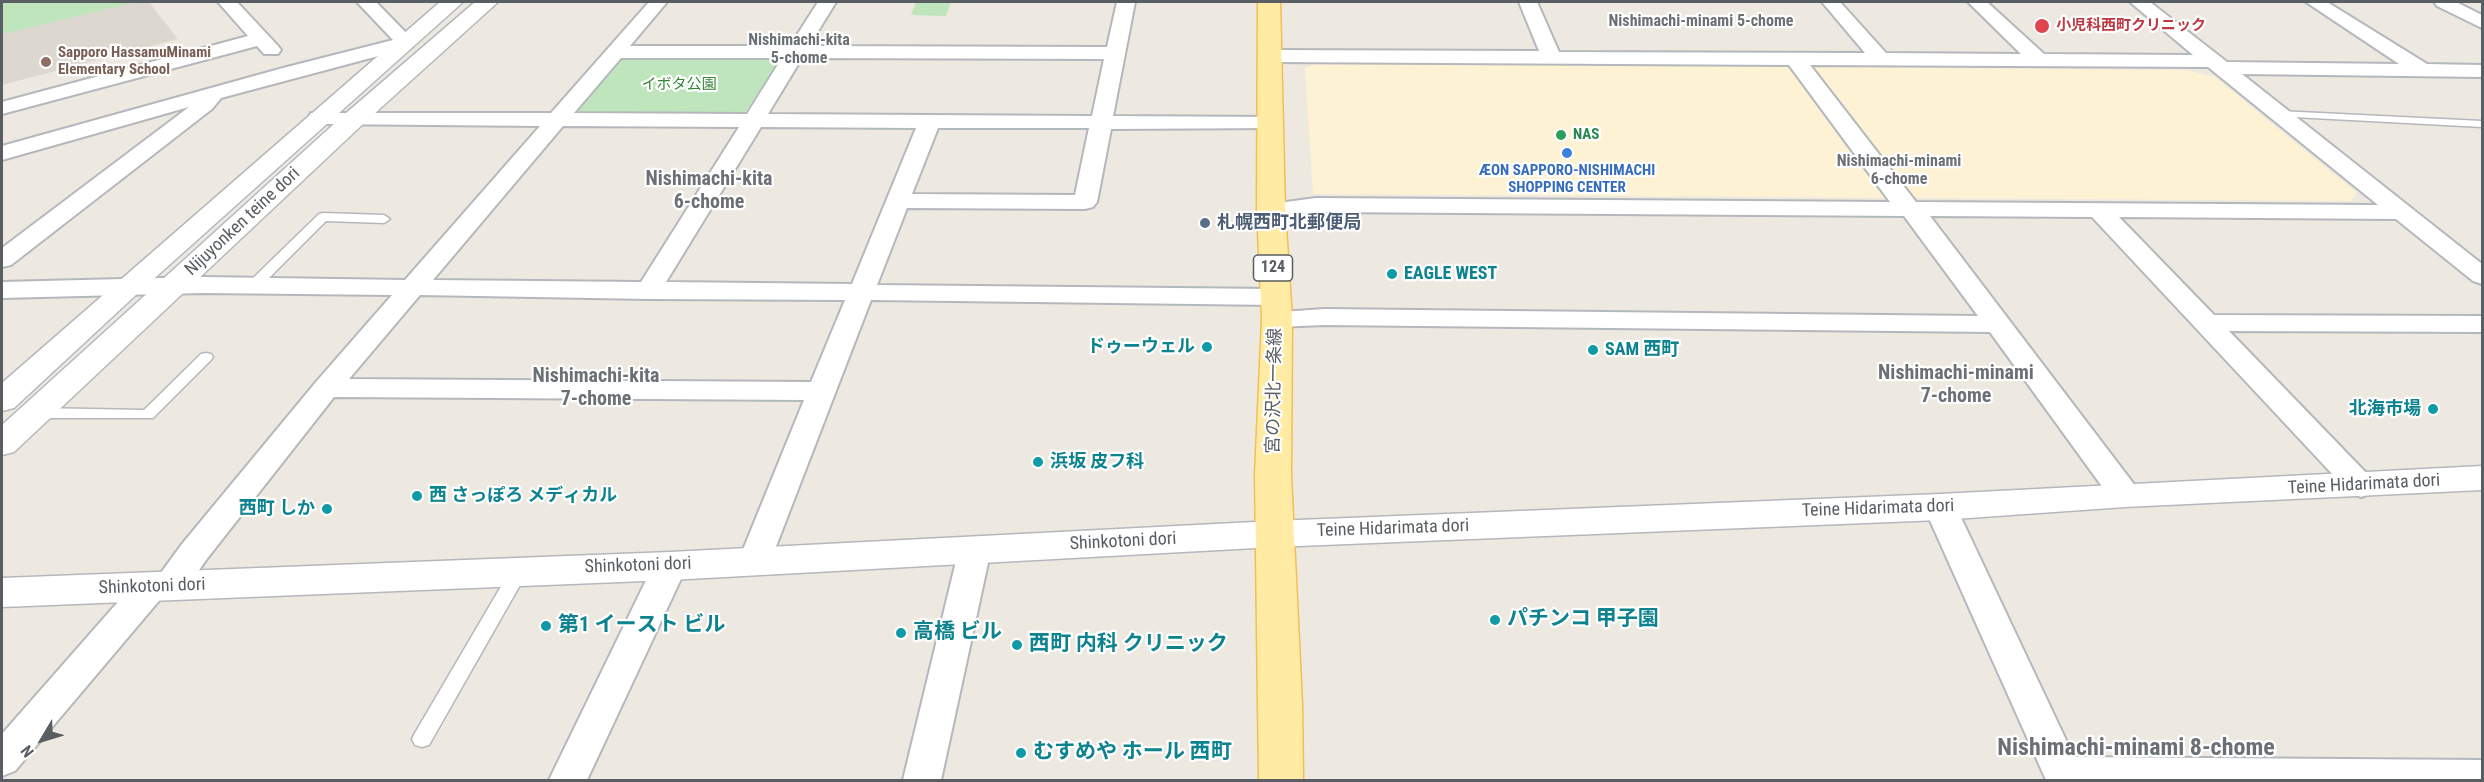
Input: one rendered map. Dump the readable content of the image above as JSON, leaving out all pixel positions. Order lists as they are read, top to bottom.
{
  "streets": {
    "main road": ["124", "宮の沢北一条線"],
    "street": ["Nijuyonken teine dori", "Teine Hidarimata dori", "Shinkotoni dori"]
  },
  "crossings": [
    ["宮の沢北一条線", "Teine Hidarimata dori"],
    ["宮の沢北一条線", "Shinkotoni dori"],
    ["Teine Hidarimata dori", "Shinkotoni dori"]
  ],
  "districts": [
    "Nishimachi-minami 5-chome",
    "Nishimachi-kita 5-chome",
    "Nishimachi-minami 6-chome",
    "Nishimachi-kita 6-chome",
    "Nishimachi-minami 7-chome",
    "Nishimachi-kita 7-chome",
    "Nishimachi-minami 8-chome"
  ],
  "parks": ["イボタ公園"],
  "places": [
    "小児科西町クリニック",
    "Sapporo HassamuMinami Elementary School",
    "NAS",
    "ÆON SAPPORO-NISHIMACHI SHOPPING CENTER",
    "札幌西町北郵便局",
    "EAGLE WEST",
    "ドゥーウェル",
    "SAM 西町",
    "北海市場",
    "浜坂 皮フ科",
    "西 さっぽろ メディカル",
    "西町 しか",
    "パチンコ 甲子園",
    "第1 イースト ビル",
    "高橋 ビル",
    "西町 内科 クリニック",
    "むすめや ホール 西町"
  ],
  "north": "bottom left"
}
